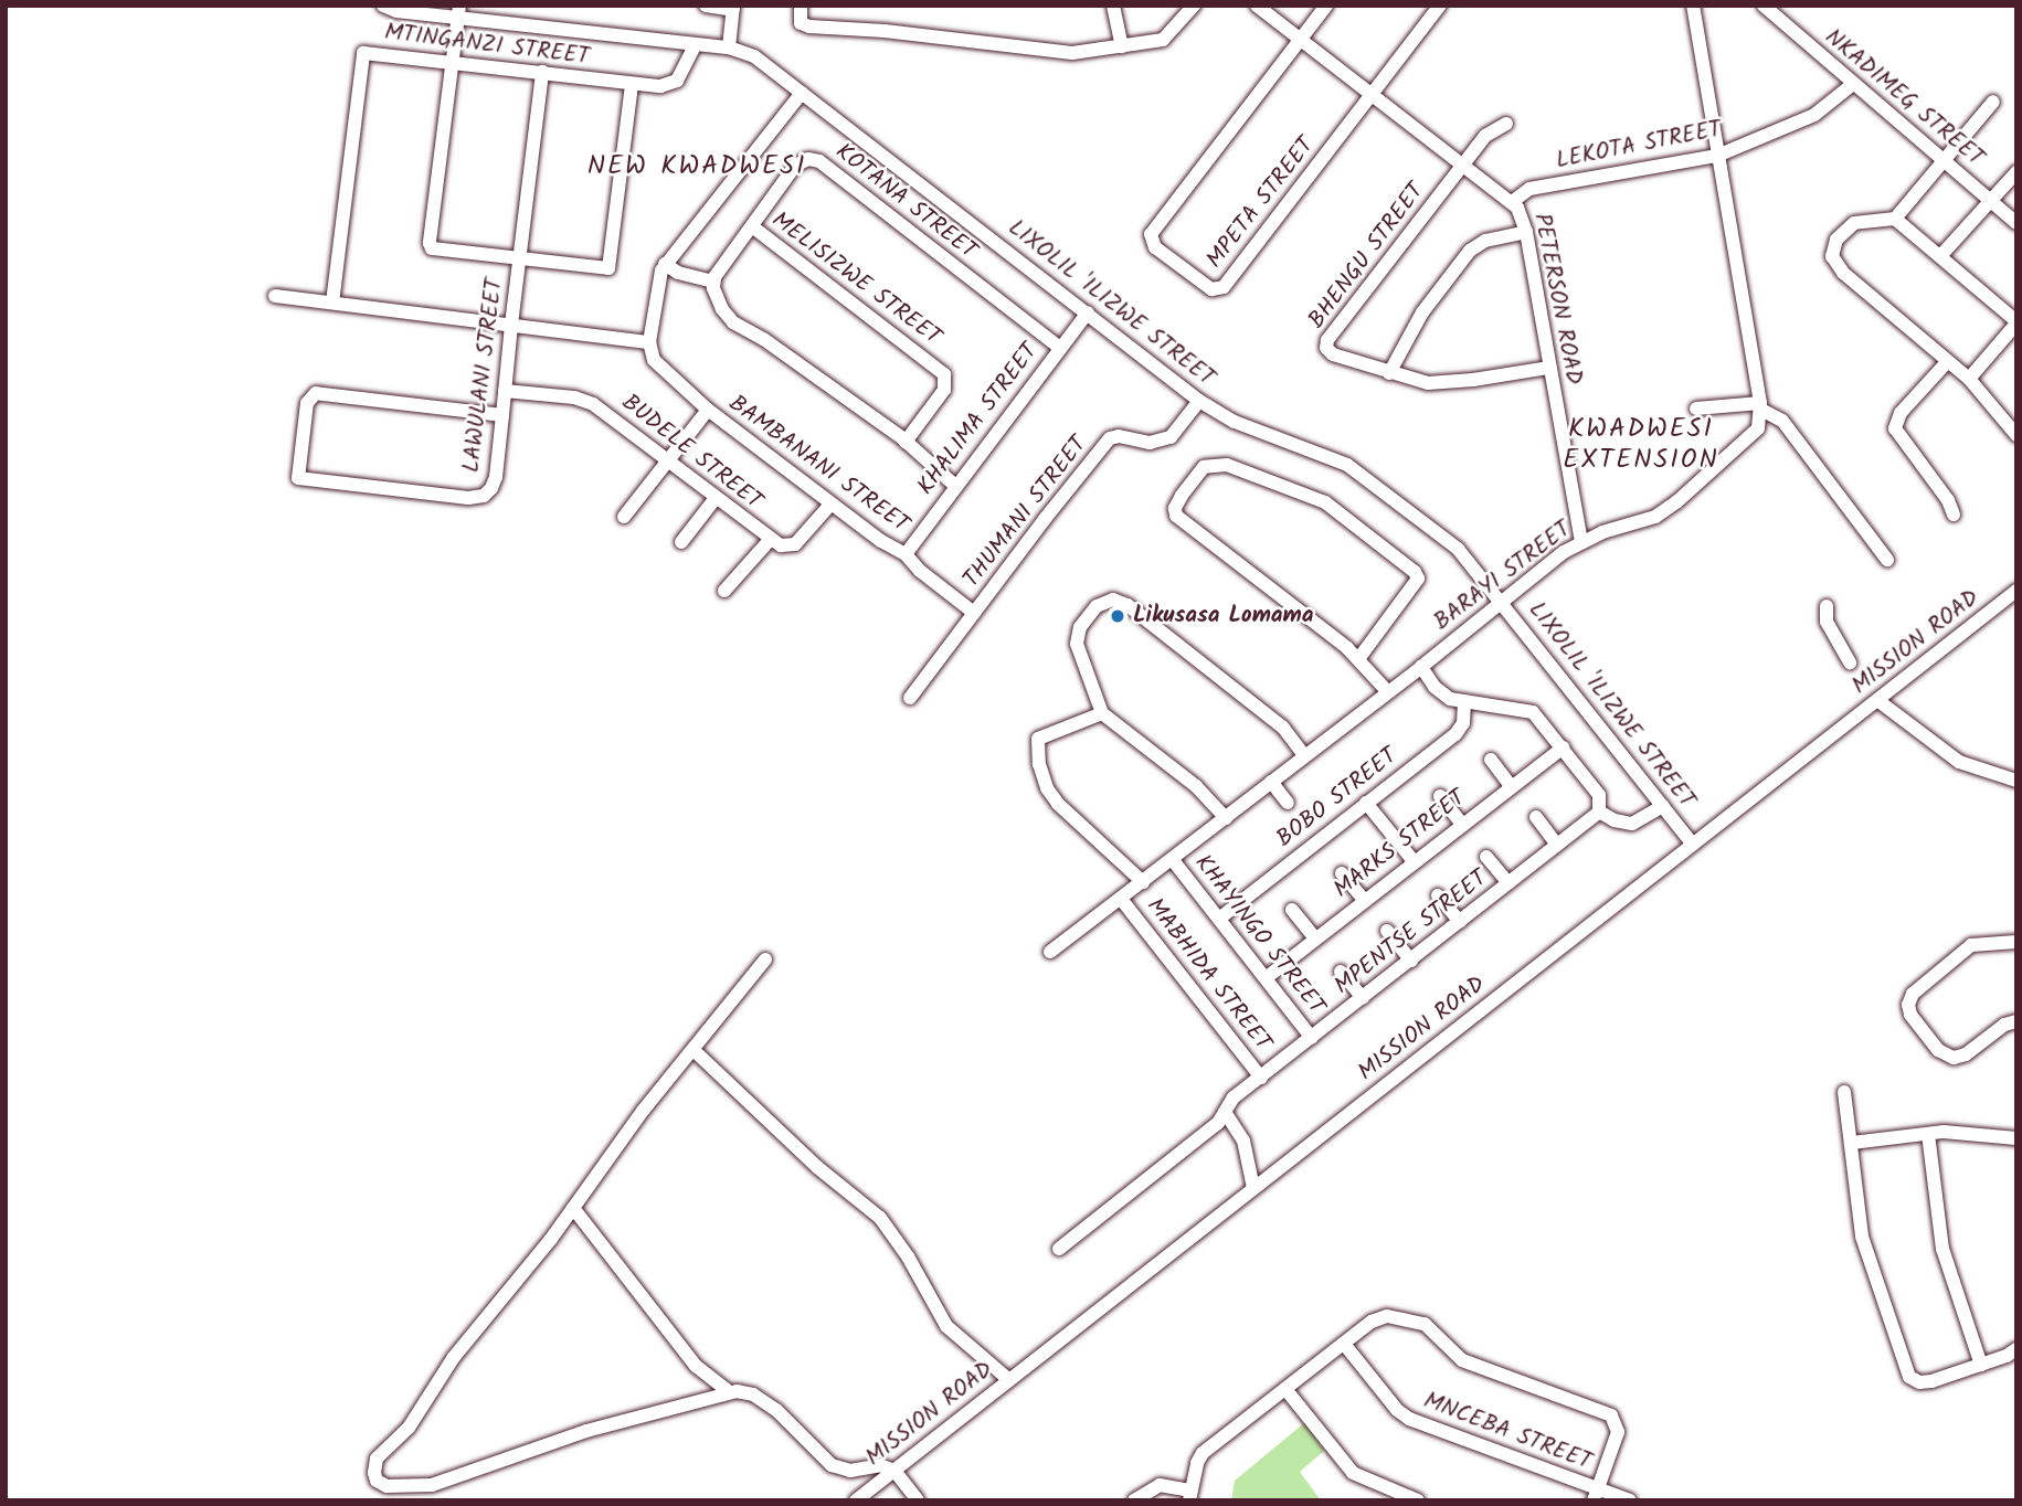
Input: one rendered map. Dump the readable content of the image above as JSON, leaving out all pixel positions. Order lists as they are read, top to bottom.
{
  "streets": {
    "street": [
      "MTINGANZI STREET",
      "NKADIMEG STREET",
      "LEKOTA STREET",
      "KOTANA STREET",
      "MPETA STREET",
      "BHENGU STREET",
      "MELISIZWE STREET",
      "PETERSON ROAD",
      "LIXOLIL 'ILIZWE STREET",
      "LAWULANI STREET",
      "KHALIMA STREET",
      "BUDELE STREET",
      "BAMBANANI STREET",
      "THUMANI STREET",
      "BARAYI STREET",
      "MISSION ROAD",
      "BOBO STREET",
      "MARKS STREET",
      "MPENTSE STREET",
      "KHAYINGO STREET",
      "MABHIDA STREET",
      "MNCEBA STREET"
    ]
  },
  "crossings": [
    ["MTINGANZI STREET", "LIXOLIL 'ILIZWE STREET"],
    ["MTINGANZI STREET", "LAWULANI STREET"],
    ["NKADIMEG STREET", "LEKOTA STREET"],
    ["LEKOTA STREET", "PETERSON ROAD"],
    ["KOTANA STREET", "MELISIZWE STREET"],
    ["KOTANA STREET", "KHALIMA STREET"],
    ["MPETA STREET", "PETERSON ROAD"],
    ["BHENGU STREET", "PETERSON ROAD"],
    ["PETERSON ROAD", "BARAYI STREET"],
    ["LIXOLIL 'ILIZWE STREET", "KHALIMA STREET"],
    ["LIXOLIL 'ILIZWE STREET", "THUMANI STREET"],
    ["LIXOLIL 'ILIZWE STREET", "BARAYI STREET"],
    ["LIXOLIL 'ILIZWE STREET", "MISSION ROAD"],
    ["LAWULANI STREET", "BUDELE STREET"],
    ["KHALIMA STREET", "BAMBANANI STREET"],
    ["BUDELE STREET", "BAMBANANI STREET"],
    ["BAMBANANI STREET", "THUMANI STREET"],
    ["BARAYI STREET", "KHAYINGO STREET"],
    ["BARAYI STREET", "MABHIDA STREET"],
    ["BOBO STREET", "KHAYINGO STREET"],
    ["MARKS STREET", "KHAYINGO STREET"],
    ["MPENTSE STREET", "KHAYINGO STREET"],
    ["MPENTSE STREET", "MABHIDA STREET"]
  ],
  "districts": ["NEW KWADWESI", "KWADWESI EXTENSION"],
  "places": ["Likusasa Lomama"]
}
